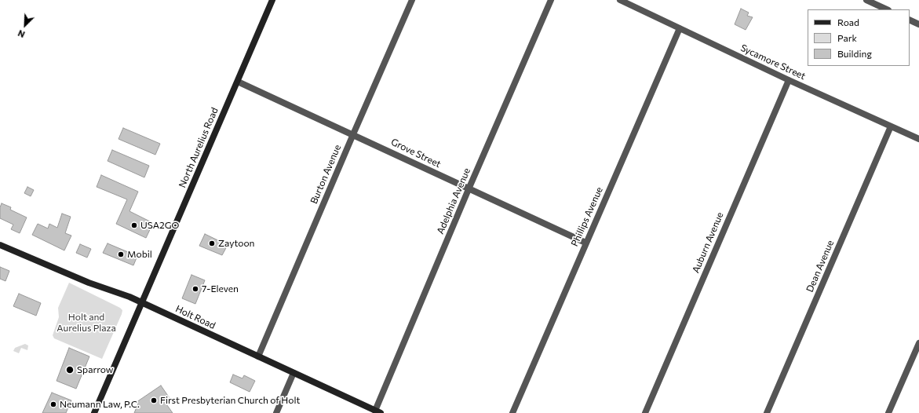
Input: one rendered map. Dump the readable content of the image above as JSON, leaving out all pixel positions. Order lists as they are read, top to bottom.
{
  "streets": {
    "street": [
      "Sycamore Street",
      "North Aurelius Road",
      "Grove Street",
      "Burton Avenue",
      "Adelphia Avenue",
      "Phillips Avenue",
      "Auburn Avenue",
      "Dean Avenue",
      "Holt Road"
    ]
  },
  "crossings": [
    ["Sycamore Street", "Phillips Avenue"],
    ["Sycamore Street", "Auburn Avenue"],
    ["Sycamore Street", "Dean Avenue"],
    ["North Aurelius Road", "Grove Street"],
    ["North Aurelius Road", "Holt Road"],
    ["Grove Street", "Burton Avenue"],
    ["Grove Street", "Adelphia Avenue"],
    ["Grove Street", "Phillips Avenue"],
    ["Burton Avenue", "Holt Road"],
    ["Adelphia Avenue", "Holt Road"]
  ],
  "parks": ["Holt and Aurelius Plaza"],
  "places": [
    "USA2GO",
    "Zaytoon",
    "Mobil",
    "7-Eleven",
    "Sparrow",
    "First Presbyterian Church of Holt",
    "Neumann Law, P.C."
  ],
  "legend": ["Road", "Park", "Building"],
  "north": "bottom left"
}
